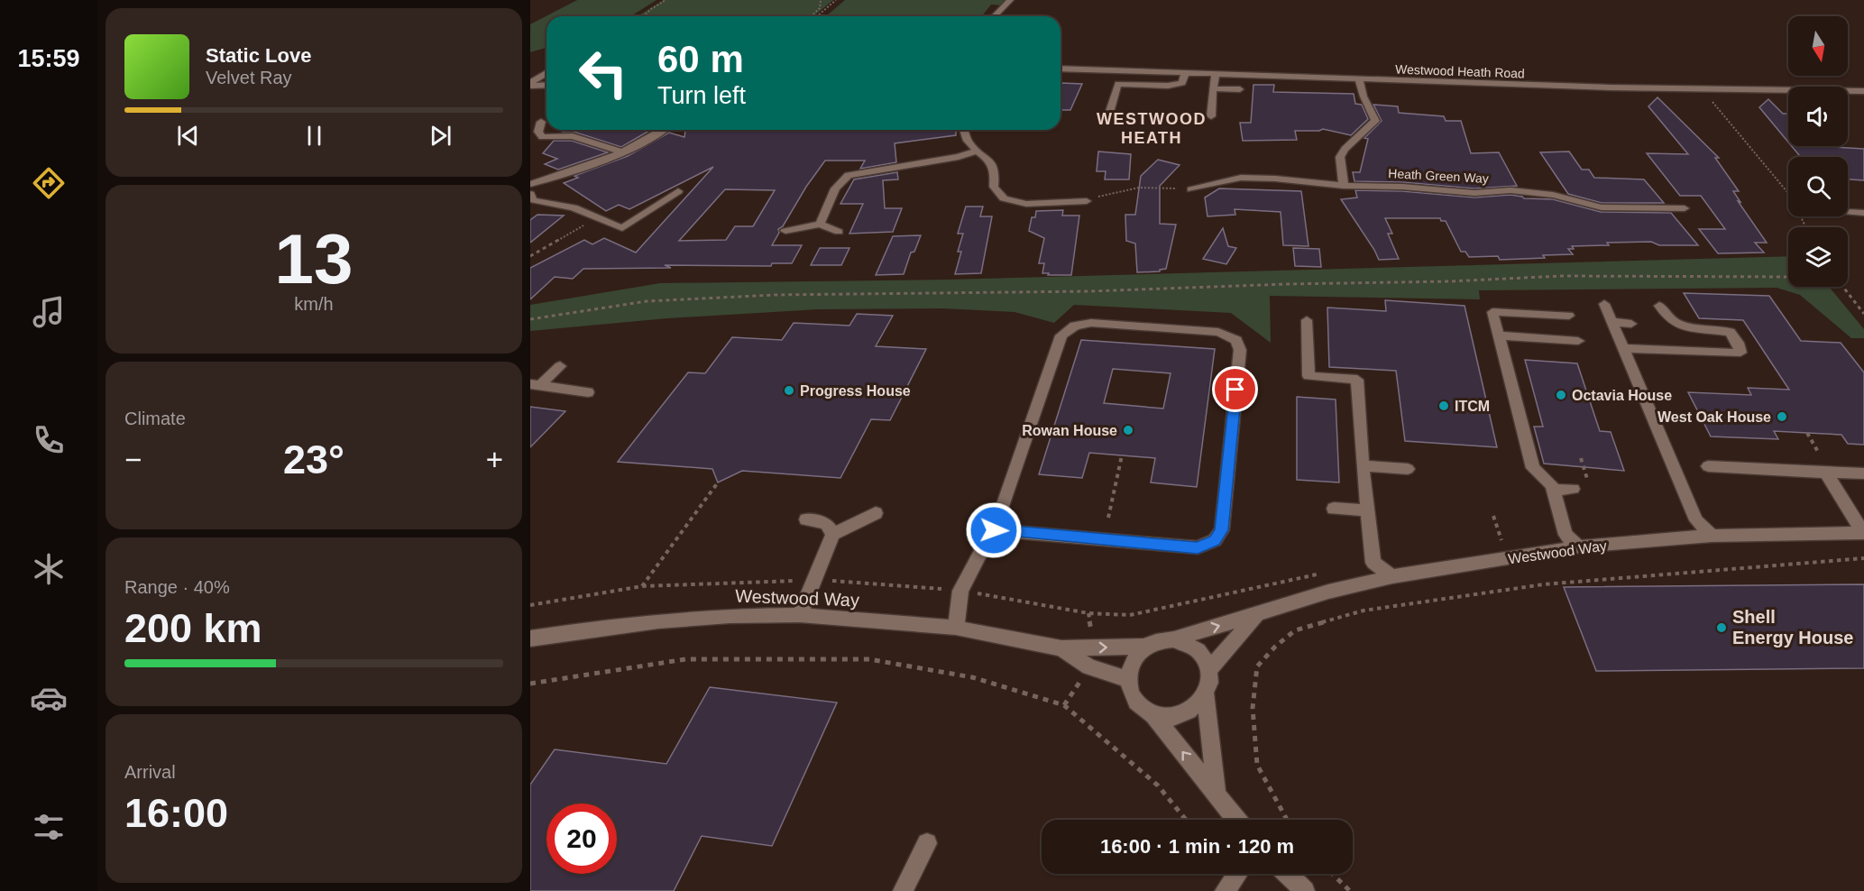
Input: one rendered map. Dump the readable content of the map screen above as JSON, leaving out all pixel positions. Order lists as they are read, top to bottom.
{
  "streets": {
    "street": ["Westwood Heath Road", "Heath Green Way", "Westwood Way"]
  },
  "districts": ["WESTWOOD HEATH"],
  "places": [
    "Progress House",
    "Octavia House",
    "ITCM",
    "West Oak House",
    "Rowan House",
    "Shell Energy House"
  ],
  "north": "bottom",
  "page": {
    "tabs": "15:59",
    "turn": ["60 m", "Turn left"],
    "song": ["Static Love", "Velvet Ray"],
    "tile": [
      ["13", "km/h"],
      "Climate",
      ["Range · 40%", "200 km"],
      ["Arrival", "16:00"]
    ],
    "heat": ["−", "23°", "+"],
    "limit": "20",
    "trip": "16:00 · 1 min · 120 m"
  }
}
